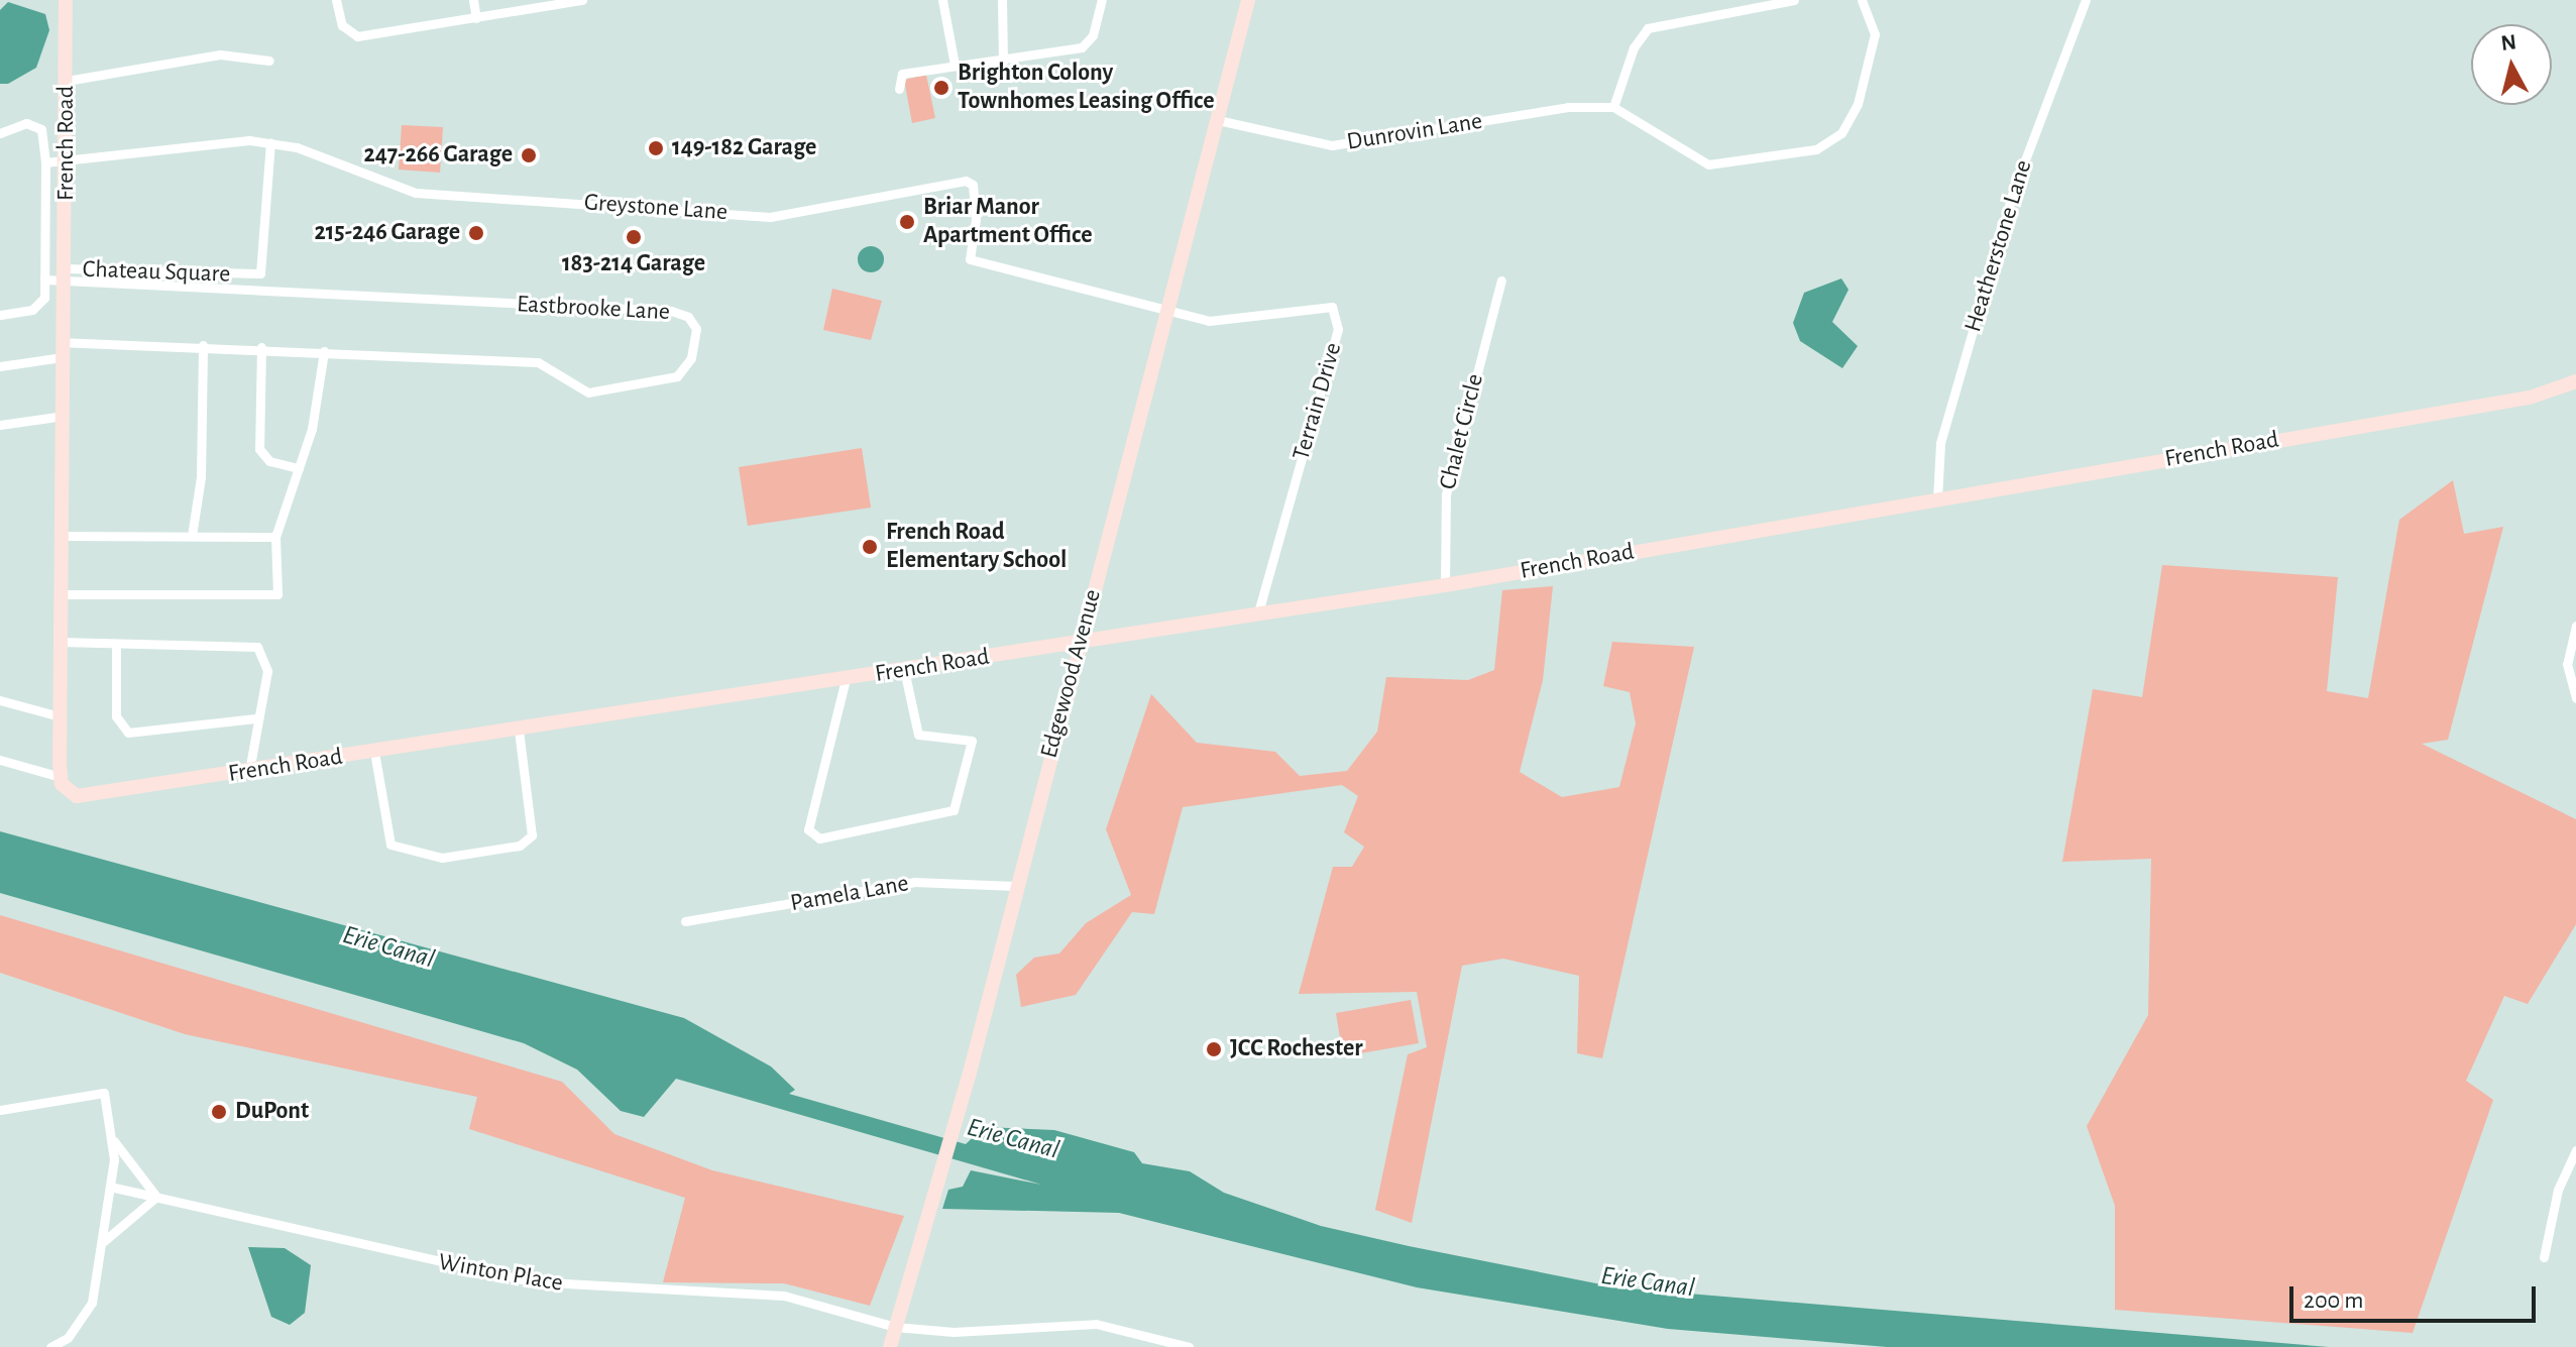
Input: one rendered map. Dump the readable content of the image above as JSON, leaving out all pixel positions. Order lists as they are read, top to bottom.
{
  "streets": {
    "street": [
      "Dunrovin Lane",
      "French Road",
      "Greystone Lane",
      "Heatherstone Lane",
      "Chateau Square",
      "Eastbrooke Lane",
      "Terrain Drive",
      "Chalet Circle",
      "Edgewood Avenue",
      "Pamela Lane",
      "Winton Place"
    ]
  },
  "crossings": [
    ["Dunrovin Lane", "Edgewood Avenue"],
    ["French Road", "Greystone Lane"],
    ["French Road", "Heatherstone Lane"],
    ["French Road", "Chateau Square"],
    ["French Road", "Eastbrooke Lane"],
    ["French Road", "Terrain Drive"],
    ["French Road", "Chalet Circle"],
    ["French Road", "Edgewood Avenue"],
    ["Greystone Lane", "Chateau Square"],
    ["Greystone Lane", "Terrain Drive"],
    ["Greystone Lane", "Edgewood Avenue"],
    ["Chateau Square", "Eastbrooke Lane"],
    ["Terrain Drive", "Edgewood Avenue"],
    ["Edgewood Avenue", "Pamela Lane"],
    ["Edgewood Avenue", "Winton Place"]
  ],
  "water": ["Erie Canal"],
  "places": [
    "Brighton Colony Townhomes Leasing Office",
    "149-182 Garage",
    "247-266 Garage",
    "Briar Manor Apartment Office",
    "215-246 Garage",
    "183-214 Garage",
    "French Road Elementary School",
    "JCC Rochester",
    "DuPont"
  ],
  "scale_bar": "200 m",
  "north": "top"
}
